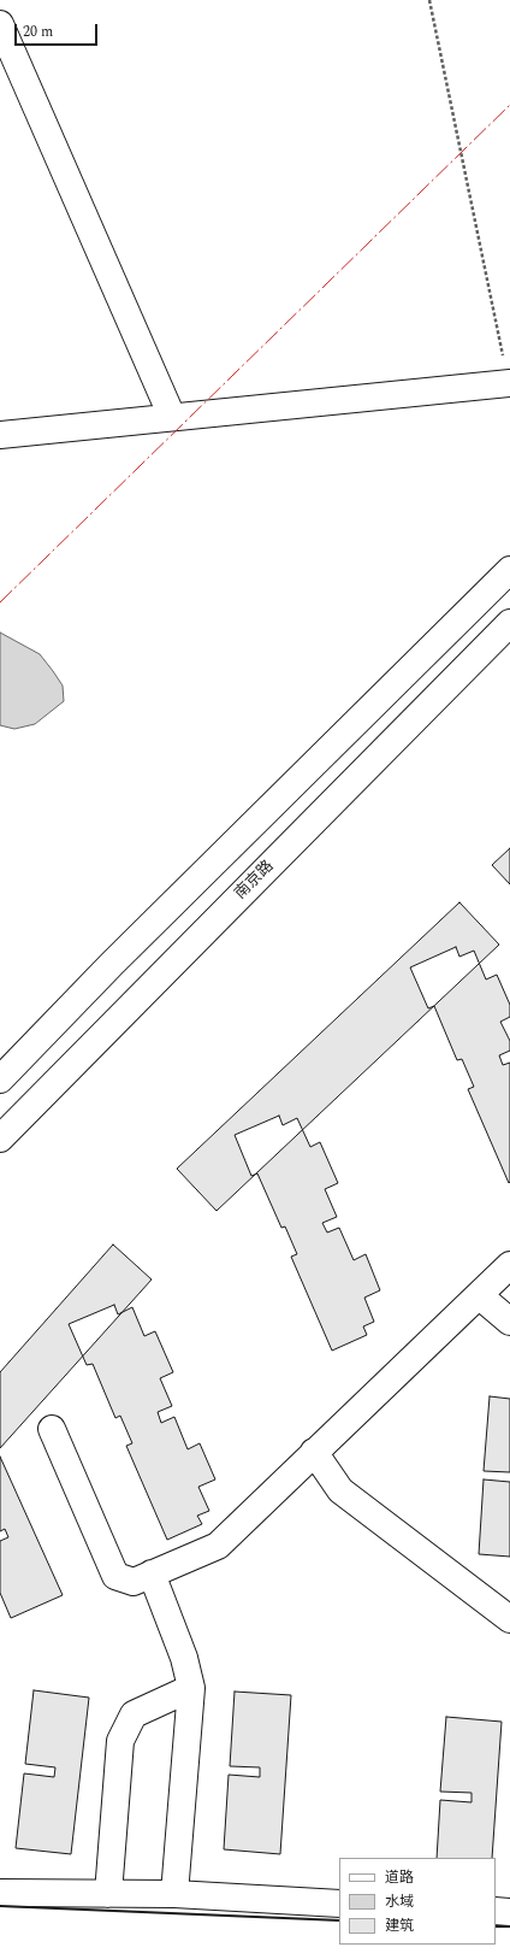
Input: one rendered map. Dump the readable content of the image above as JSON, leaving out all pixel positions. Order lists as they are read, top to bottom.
{
  "streets": {
    "main road": ["南京路"]
  },
  "legend": ["道路", "水域", "建筑"],
  "scale_bar": "20 m"
}
